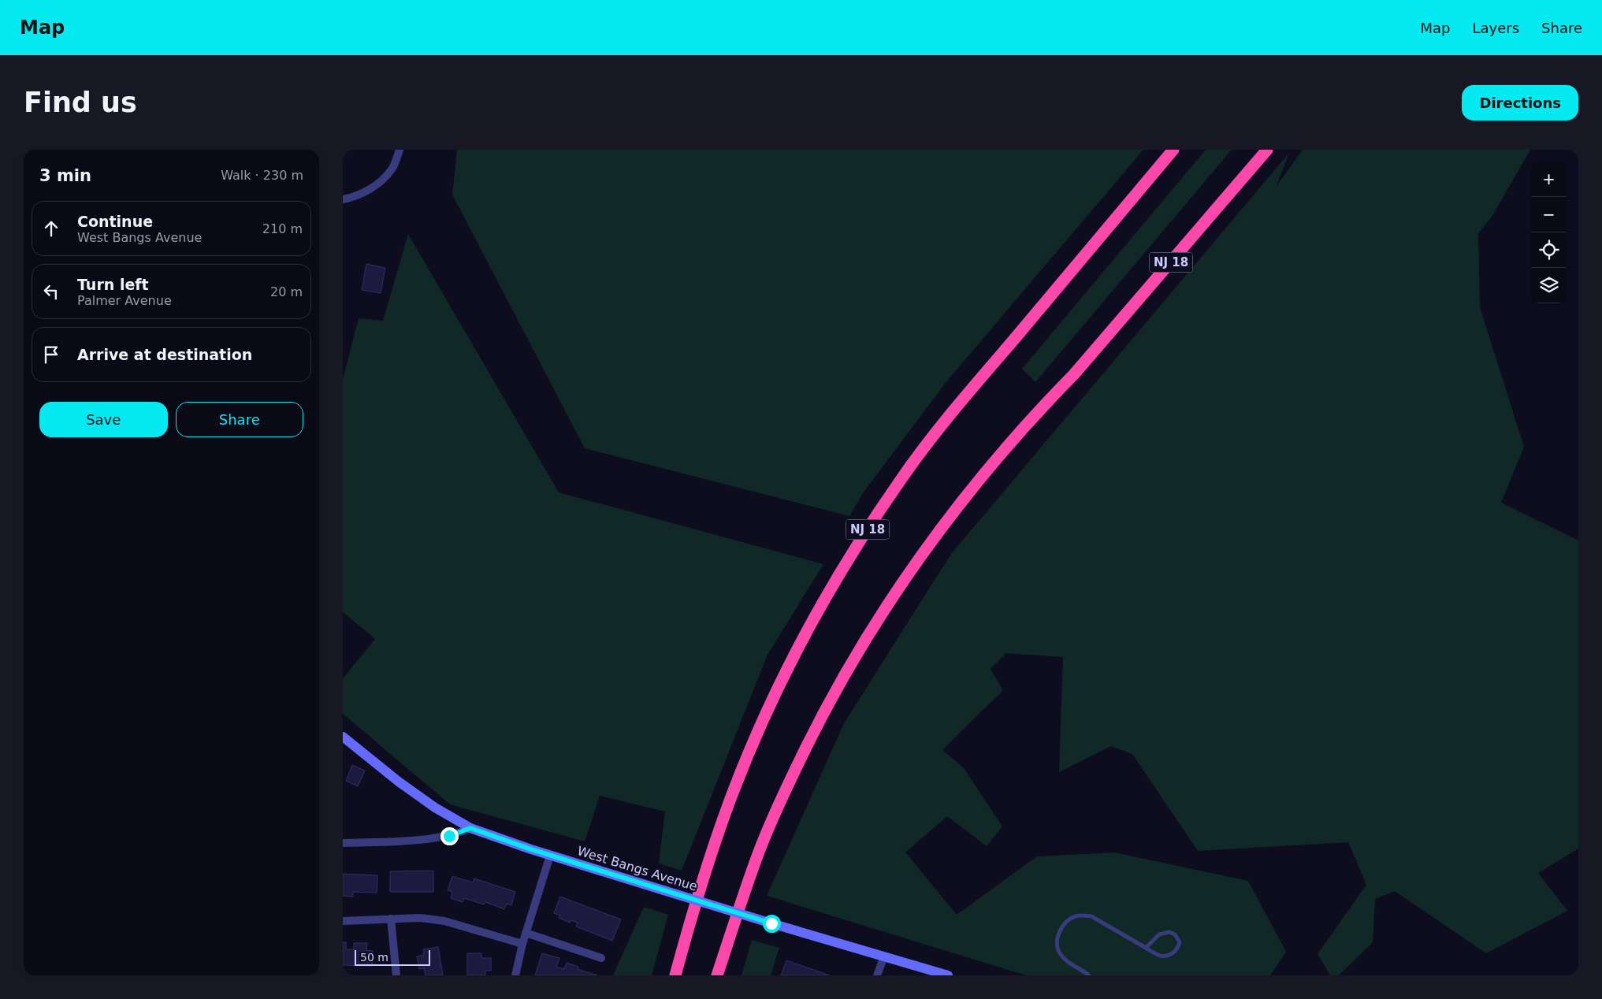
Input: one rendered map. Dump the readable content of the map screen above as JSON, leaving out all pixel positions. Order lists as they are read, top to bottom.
{
  "streets": {
    "highway": ["NJ 18"],
    "street": ["West Bangs Avenue"]
  },
  "scale_bar": "50 m",
  "page": {
    "header": "Map",
    "nav": ["Map", "Layers", "Share"],
    "buttons": [
      "Directions",
      ["Save", "Share"]
    ],
    "title": "Find us",
    "heading": ["3 min", "Walk · 230 m"],
    "map_buttons": ["+", "−"],
    "list": [
      ["Continue", "West Bangs Avenue", "210 m"],
      ["Turn left", "Palmer Avenue", "20 m"],
      "Arrive at destination"
    ],
    "scale": "50 m"
  }
}
